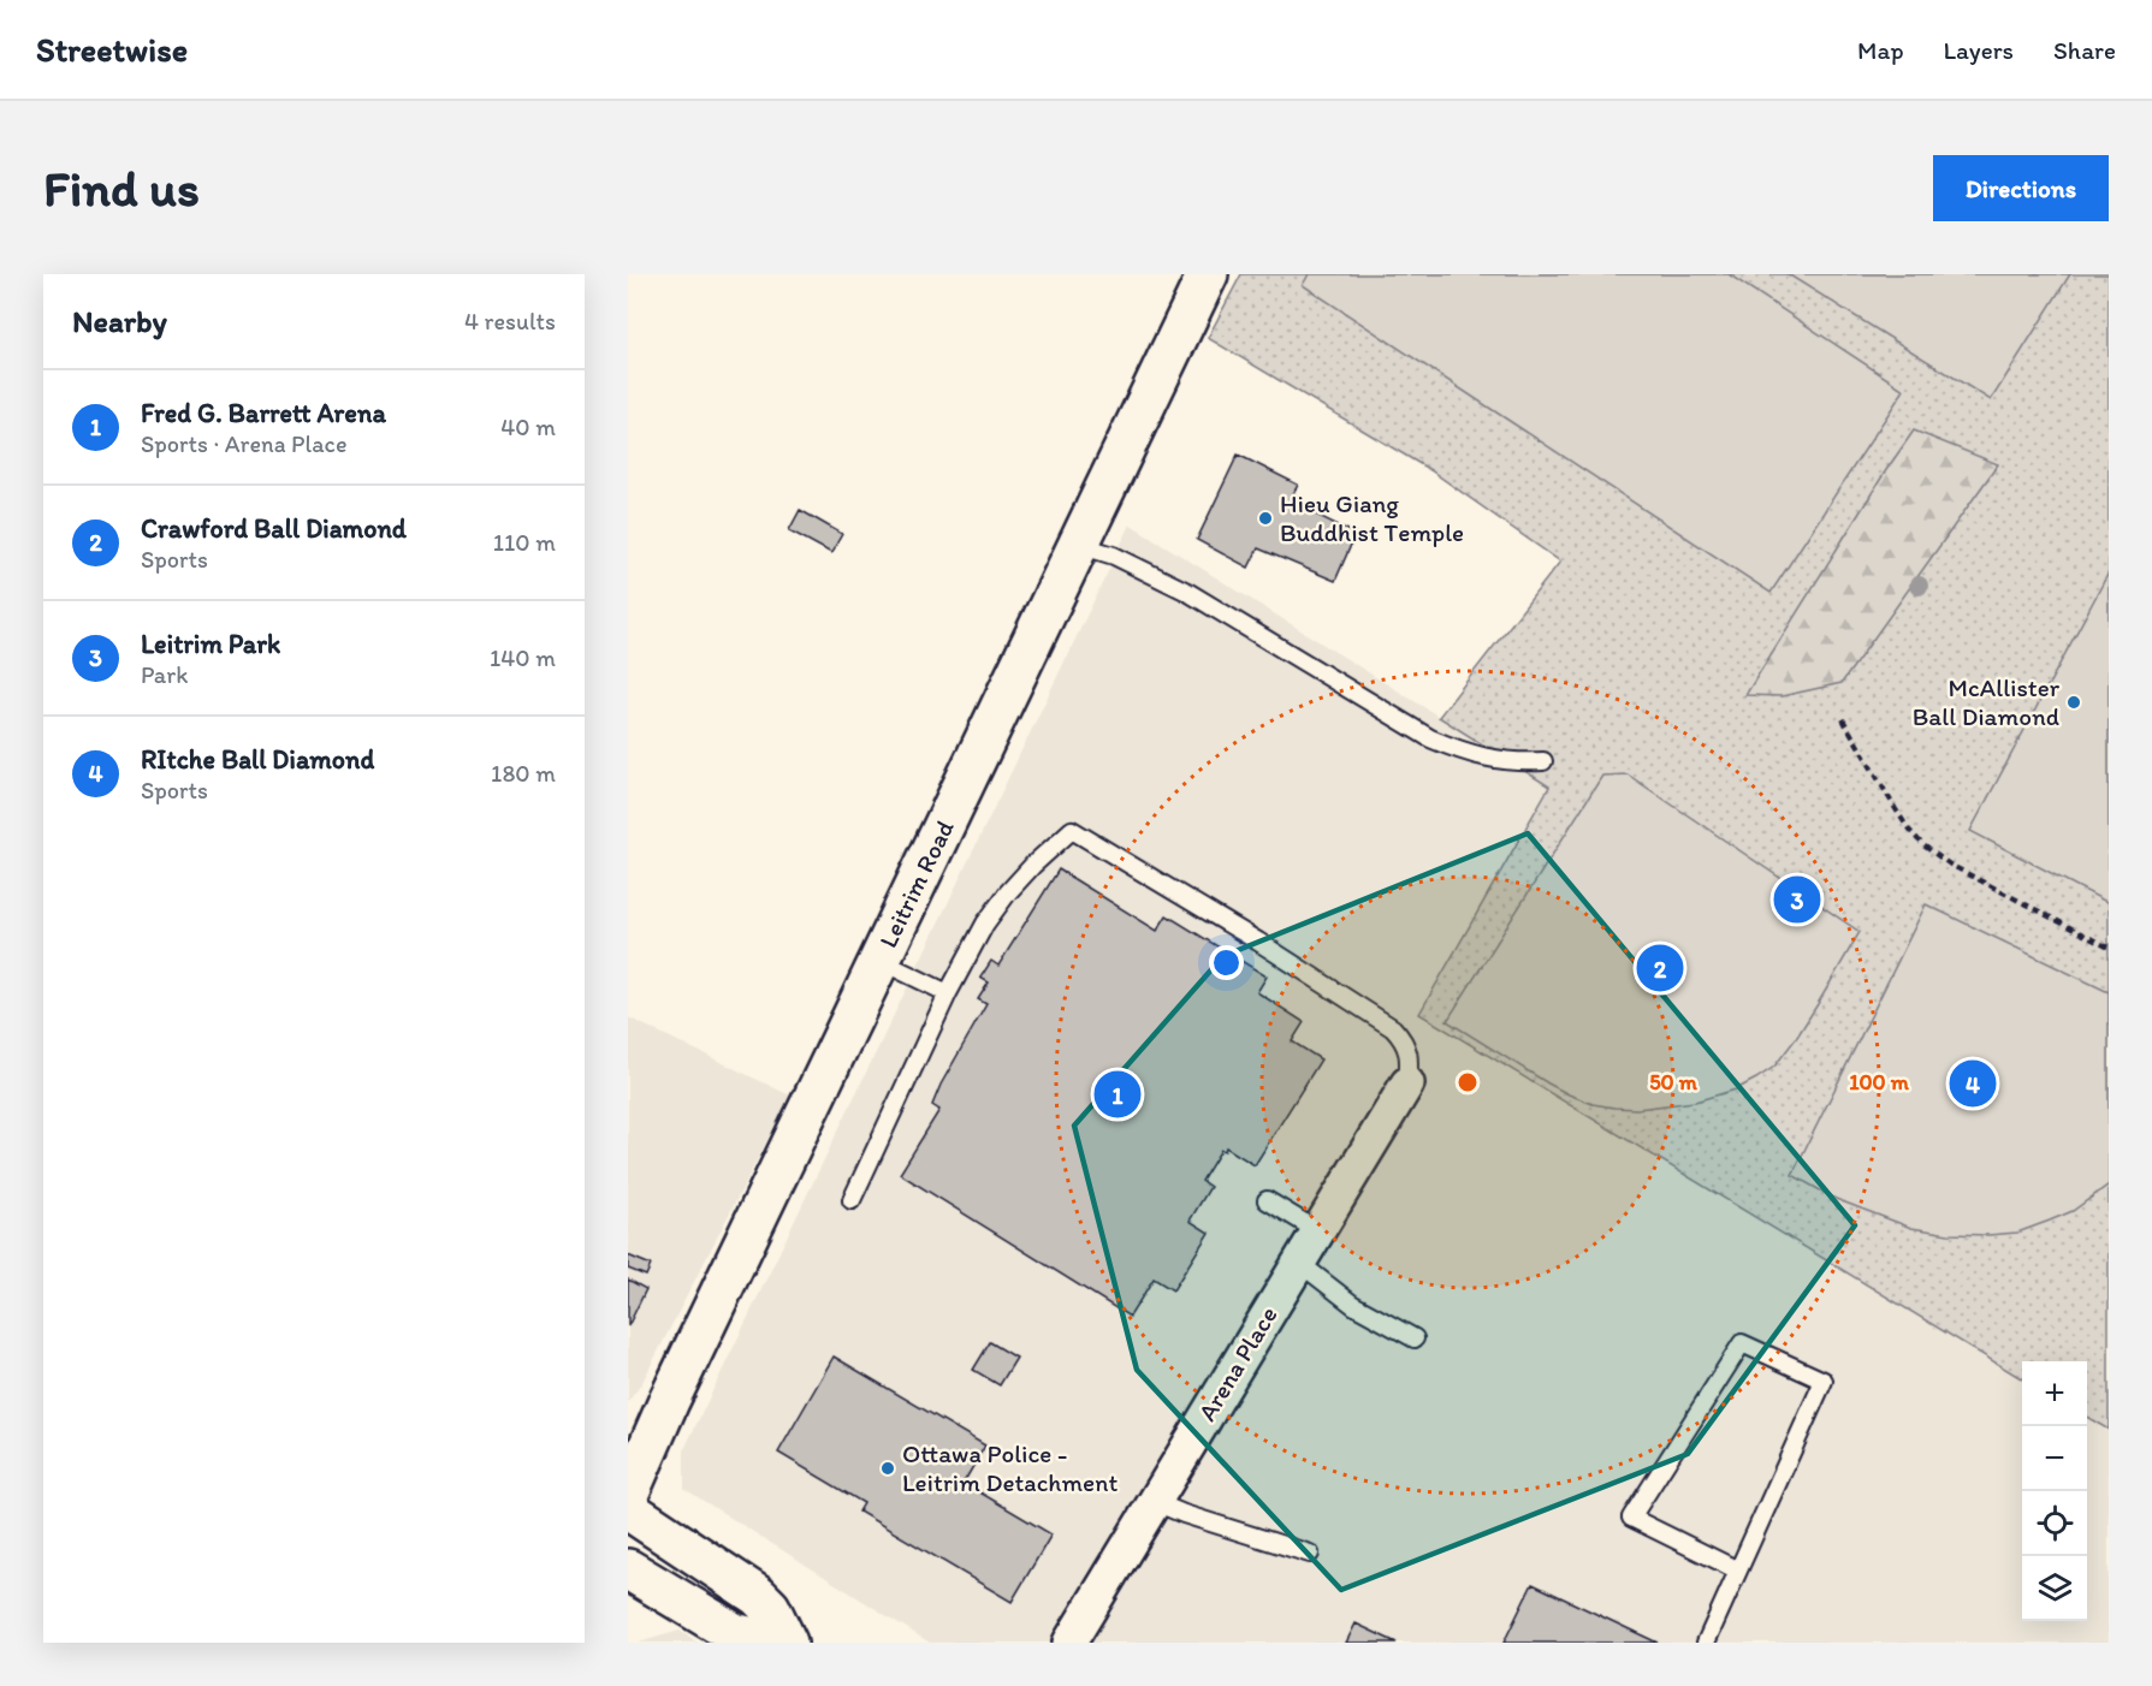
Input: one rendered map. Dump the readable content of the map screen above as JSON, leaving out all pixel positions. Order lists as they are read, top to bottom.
{
  "streets": {
    "main road": ["Leitrim Road"],
    "street": ["Arena Place"]
  },
  "places": ["Hieu Giang Buddhist Temple", "McAllister Ball Diamond", "Ottawa Police - Leitrim Detachment"],
  "page": {
    "header": "Streetwise",
    "nav": ["Map", "Layers", "Share"],
    "buttons": "Directions",
    "title": "Find us",
    "heading": ["Nearby", "4 results"],
    "list": [
      {
        "mark": "1",
        "name": "Fred G. Barrett Arena",
        "note": "Sports · Arena Place",
        "value": "40 m"
      },
      {
        "mark": "2",
        "name": "Crawford Ball Diamond",
        "note": "Sports",
        "value": "110 m"
      },
      {
        "mark": "3",
        "name": "Leitrim Park",
        "note": "Park",
        "value": "140 m"
      },
      {
        "mark": "4",
        "name": "RItche Ball Diamond",
        "note": "Sports",
        "value": "180 m"
      }
    ],
    "pins": [
      "3",
      "2",
      "4",
      "1"
    ],
    "map_buttons": ["+", "−"]
  },
  "rings": ["50 m", "100 m"]
}
